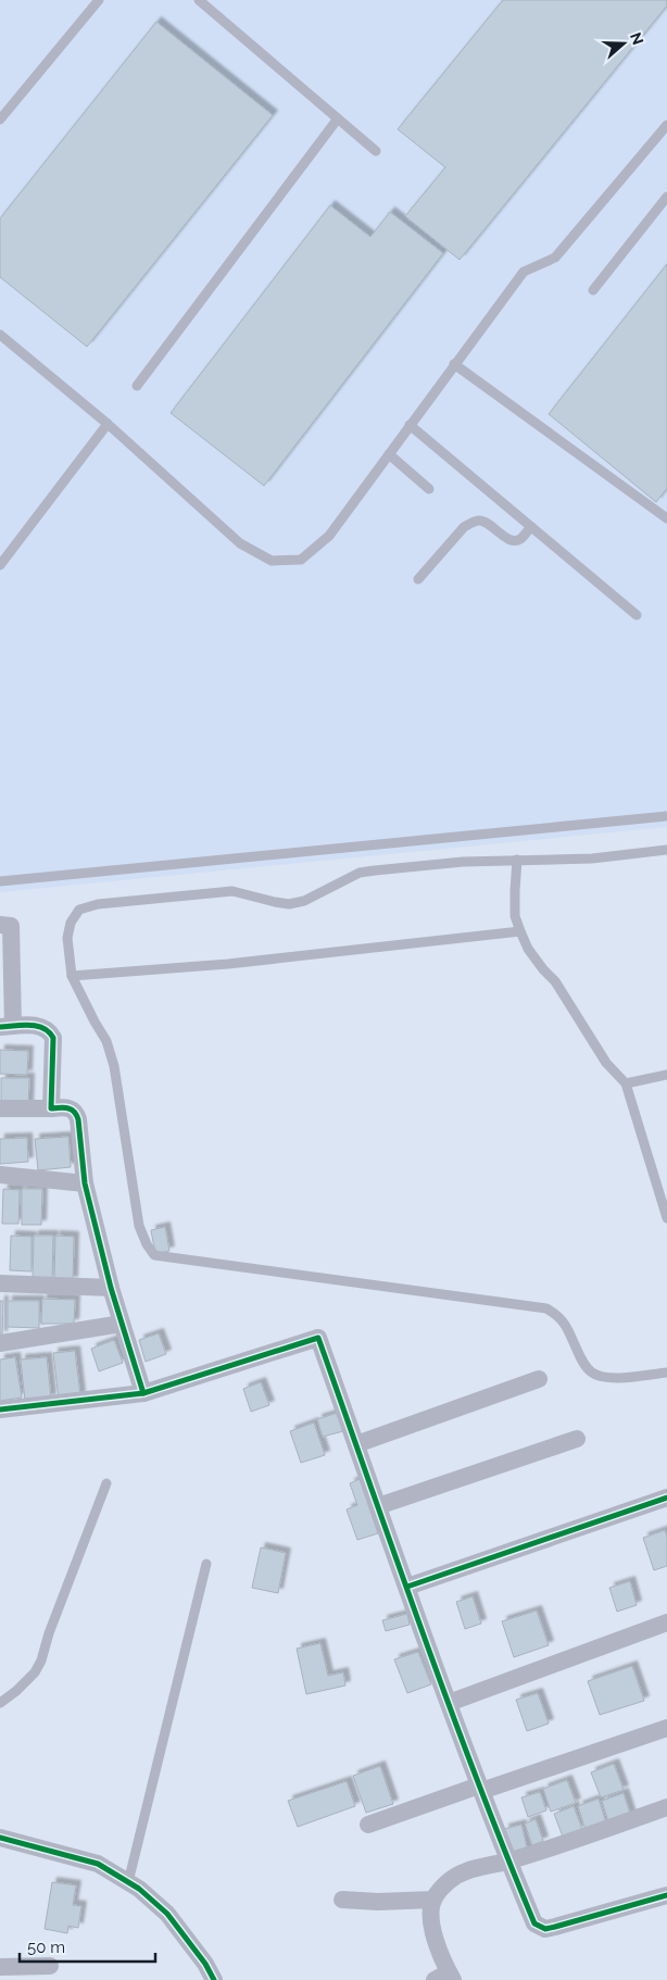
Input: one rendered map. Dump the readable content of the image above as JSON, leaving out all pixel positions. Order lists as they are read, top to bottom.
{
  "scale_bar": "50 m",
  "north": "right"
}
